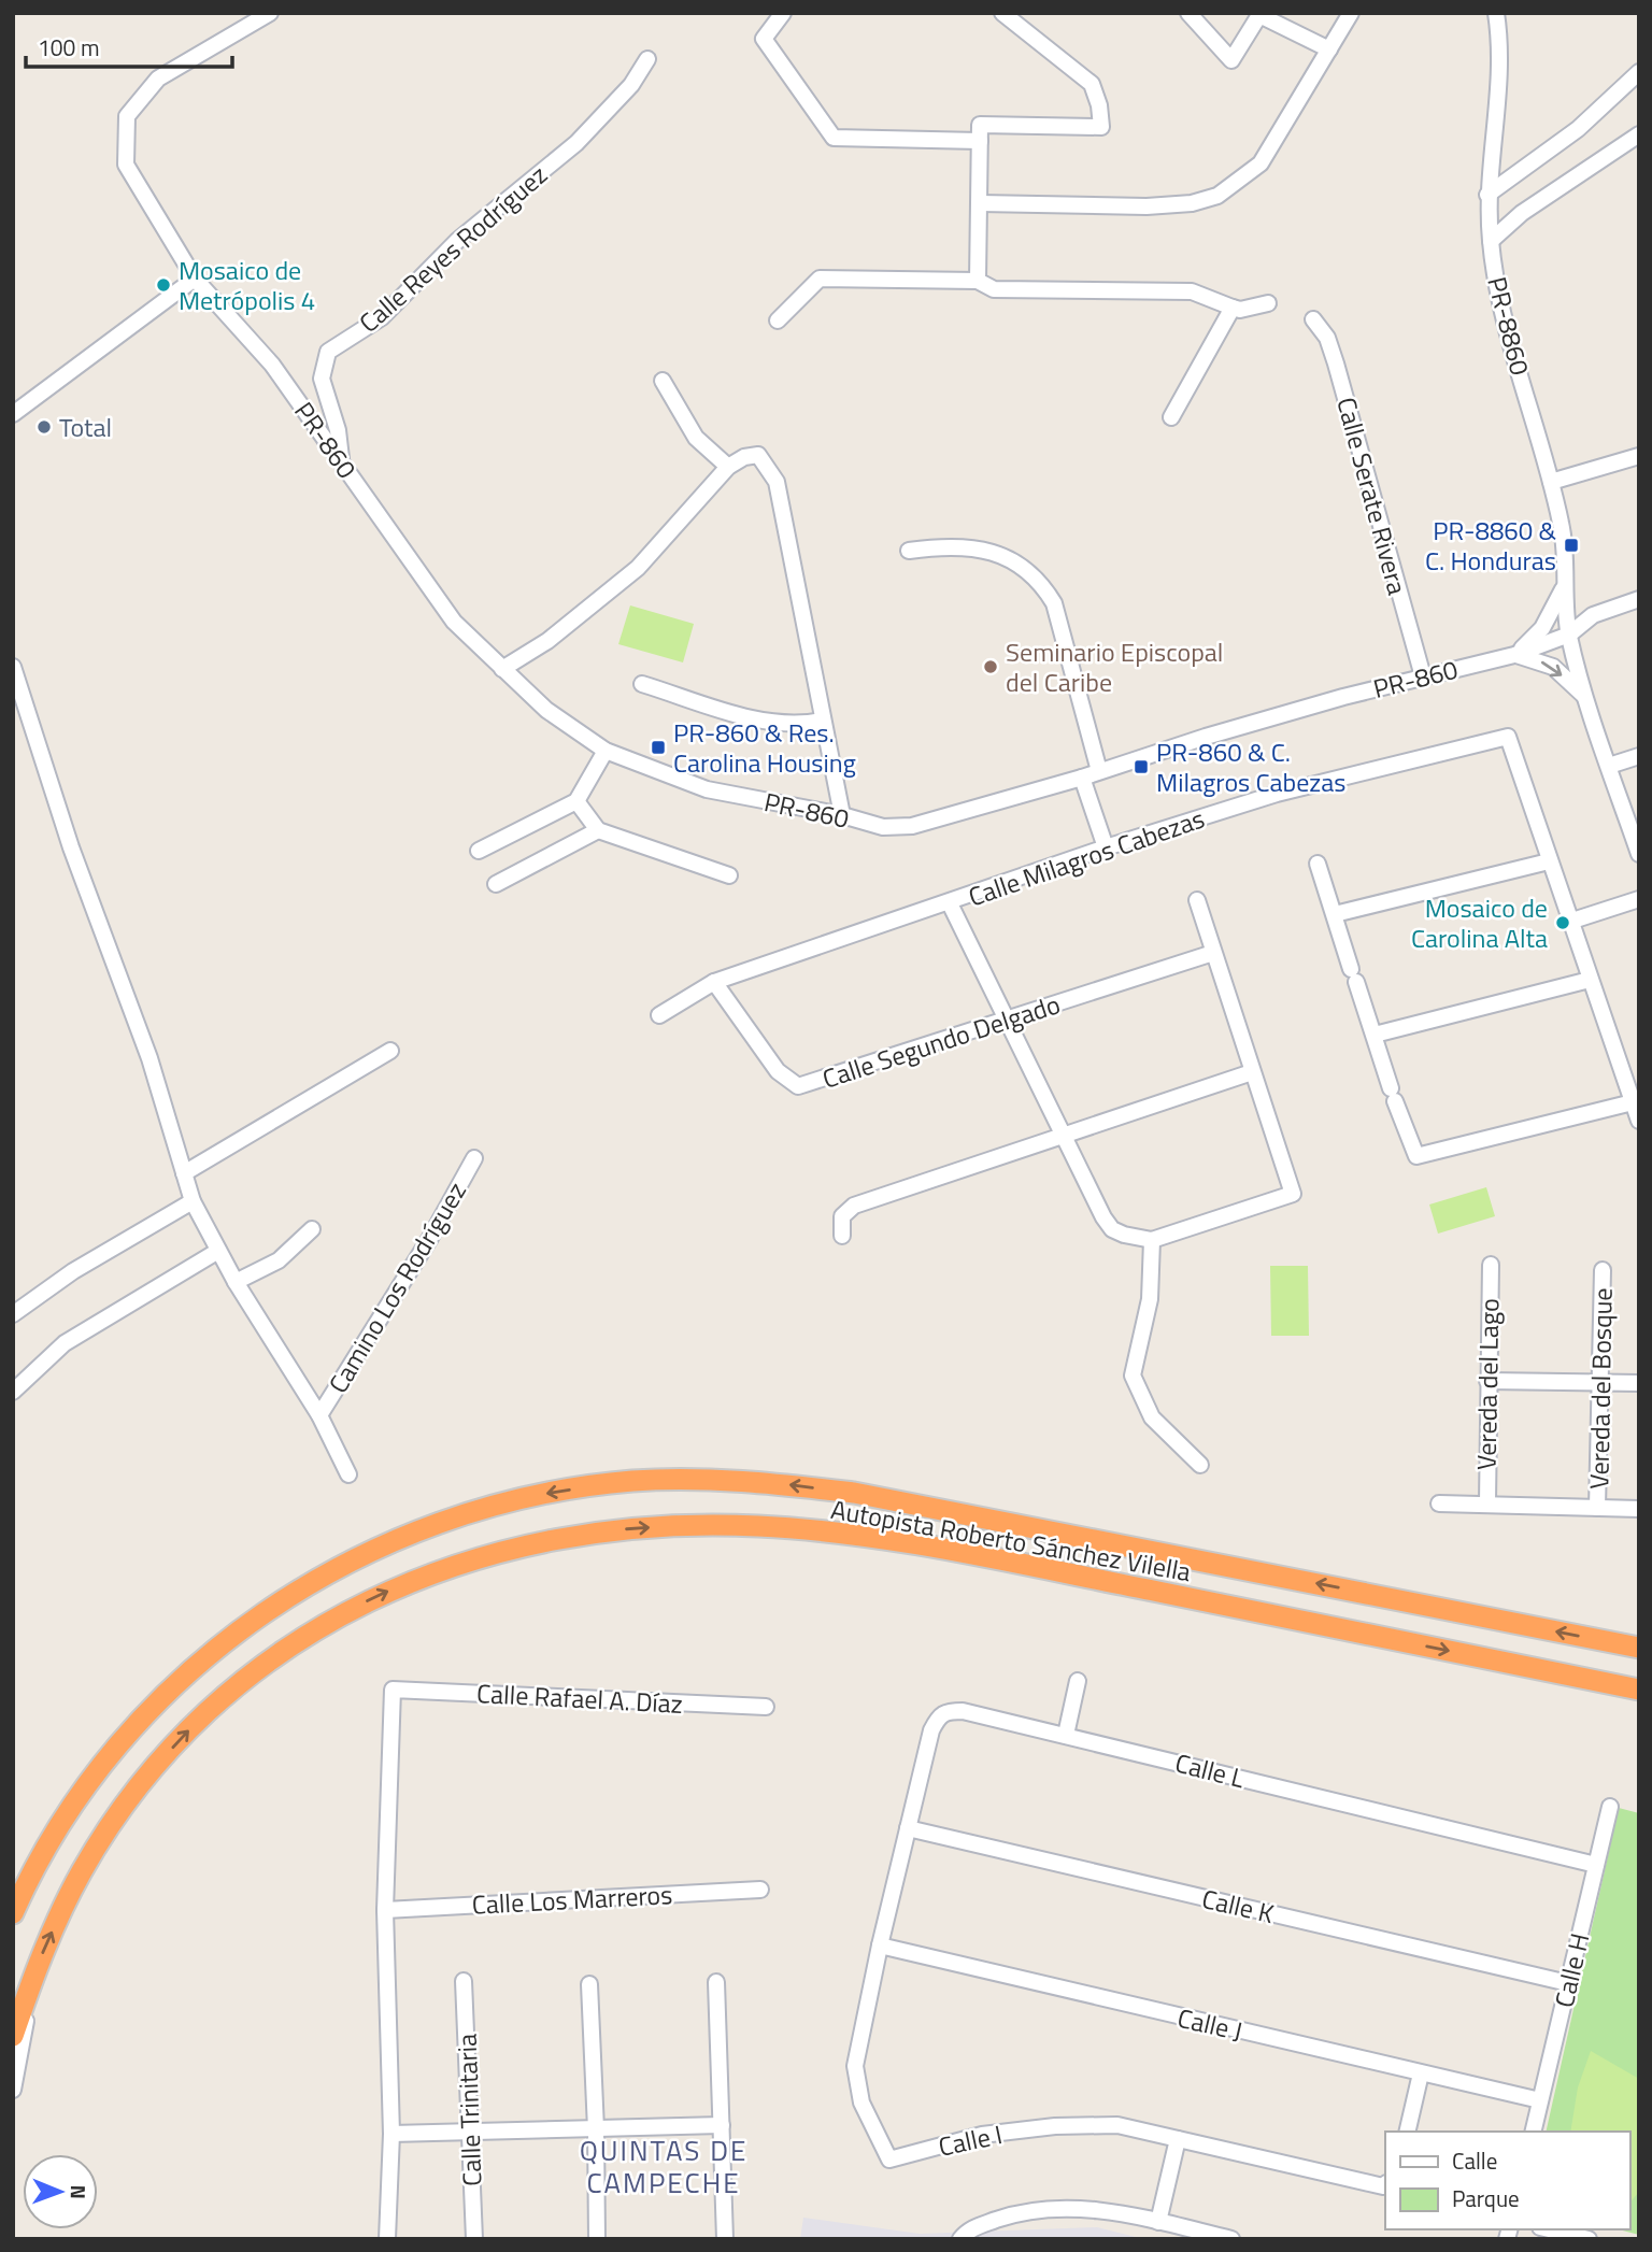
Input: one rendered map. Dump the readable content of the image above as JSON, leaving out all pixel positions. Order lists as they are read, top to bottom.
{
  "streets": {
    "highway": ["Autopista Roberto Sánchez Vilella"],
    "street": [
      "Calle Reyes Rodríguez",
      "PR-8860",
      "PR-860",
      "Calle Serate Rivera",
      "Calle Milagros Cabezas",
      "Calle Segundo Delgado",
      "Camino Los Rodríguez",
      "Vereda del Lago",
      "Vereda del Bosque",
      "Calle Rafael A. Díaz",
      "Calle L",
      "Calle Los Marreros",
      "Calle K",
      "Calle H",
      "Calle J",
      "Calle Trinitaria",
      "Calle I"
    ]
  },
  "crossings": [
    ["Calle Reyes Rodríguez", "PR-860"],
    ["PR-8860", "PR-860"],
    ["PR-860", "Calle Serate Rivera"],
    ["Calle Milagros Cabezas", "Calle Segundo Delgado"],
    ["Calle Rafael A. Díaz", "Calle Los Marreros"],
    ["Calle L", "Calle K"],
    ["Calle L", "Calle H"],
    ["Calle L", "Calle I"],
    ["Calle K", "Calle H"],
    ["Calle K", "Calle I"],
    ["Calle H", "Calle J"],
    ["Calle J", "Calle I"]
  ],
  "districts": ["QUINTAS DE CAMPECHE"],
  "places": {
    "other": [
      "Mosaico de Metrópolis 4",
      "Total",
      "Seminario Episcopal del Caribe",
      "Mosaico de Carolina Alta"
    ],
    "transit": ["PR-8860 & C. Honduras", "PR-860 & Res. Carolina Housing", "PR-860 & C. Milagros Cabezas"]
  },
  "legend": ["Calle", "Parque"],
  "scale_bar": "100 m",
  "north": "right"
}
